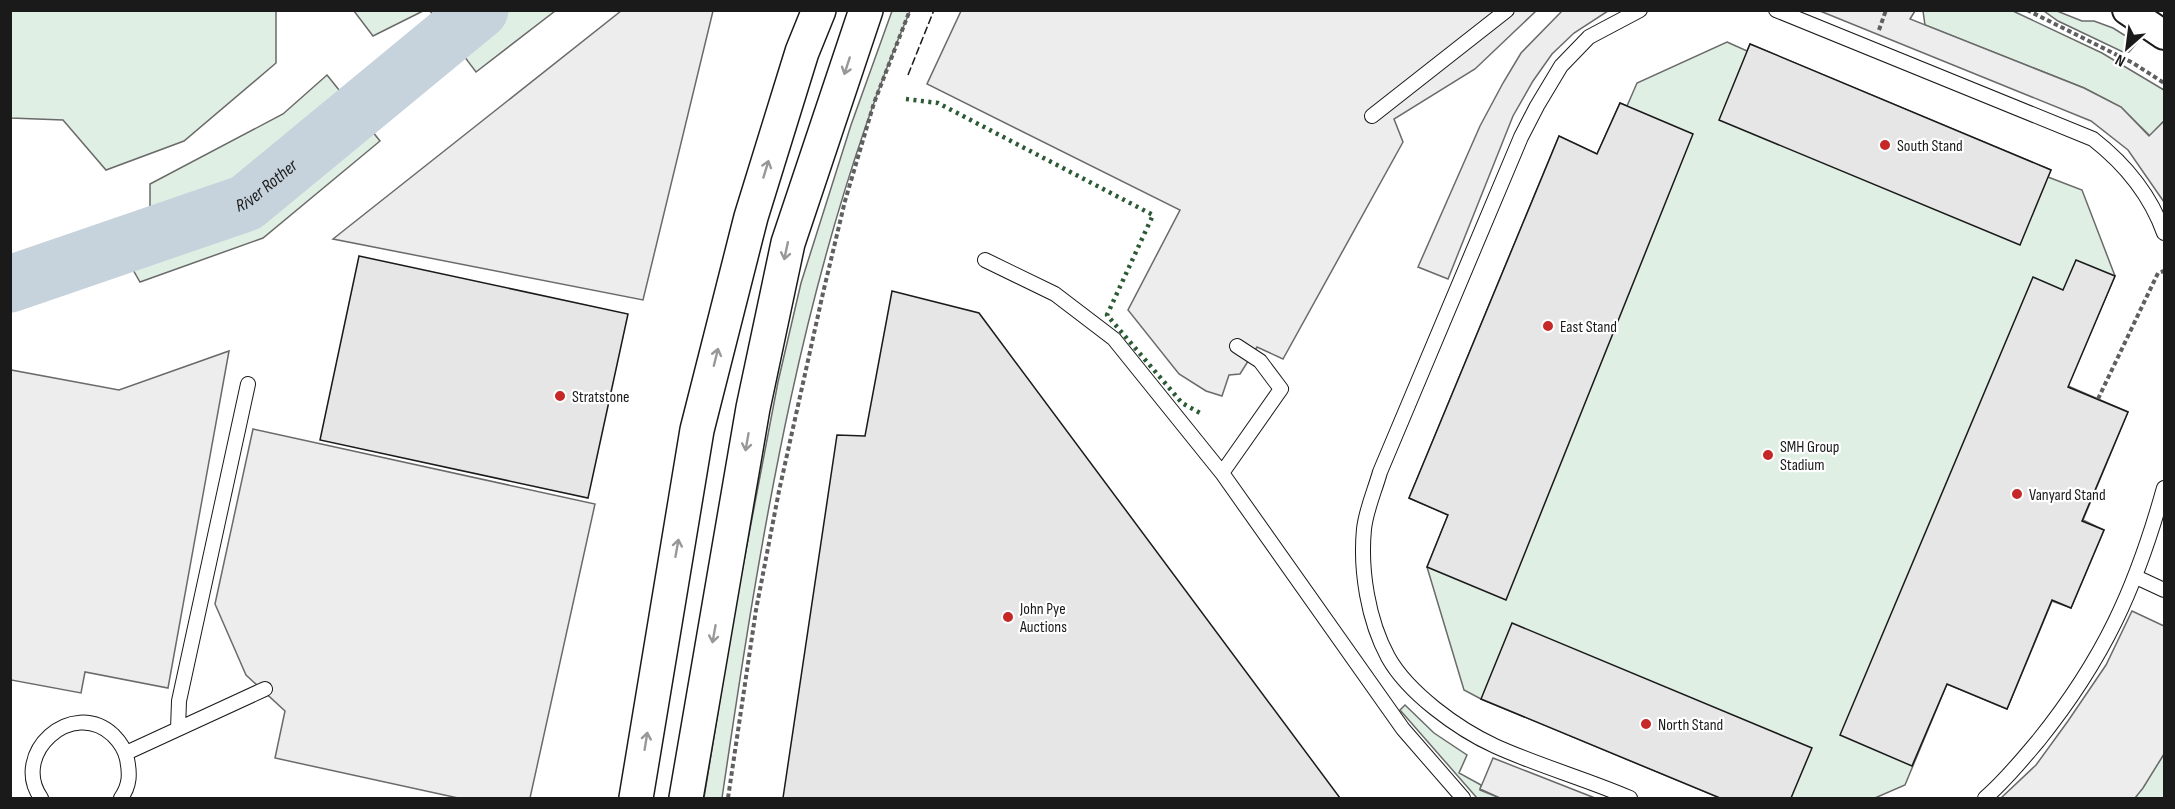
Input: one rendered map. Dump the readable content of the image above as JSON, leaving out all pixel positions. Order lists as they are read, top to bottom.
{
  "water": ["River Rother"],
  "places": [
    "South Stand",
    "East Stand",
    "Stratstone",
    "SMH Group Stadium",
    "Vanyard Stand",
    "John Pye Auctions",
    "North Stand"
  ],
  "north": "bottom left"
}
